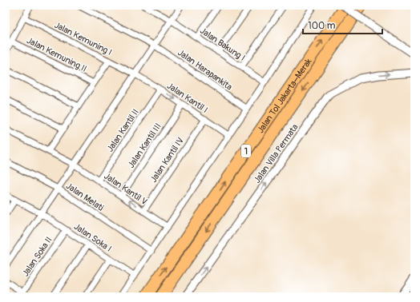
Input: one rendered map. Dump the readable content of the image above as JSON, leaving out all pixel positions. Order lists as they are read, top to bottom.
{
  "streets": {
    "highway": ["Jalan Tol Jakarta–Merak", "1"],
    "street": [
      "Jalan Kemuning I",
      "Jalan Bakung I",
      "Jalan Kemuning II",
      "Jalan Harapankita",
      "Jalan Kantil I",
      "Jalan Kantil II",
      "Jalan Kantil III",
      "Jalan Villa Permata",
      "Jalan Kantil IV",
      "Jalan Kantil V",
      "Jalan Melati",
      "Jalan Soka I",
      "Jalan Soka II"
    ]
  },
  "crossings": [
    ["Jalan Kemuning I", "Jalan Kantil I"],
    ["Jalan Kantil I", "Jalan Kantil II"],
    ["Jalan Kantil I", "Jalan Kantil III"],
    ["Jalan Kantil I", "Jalan Kantil IV"],
    ["Jalan Kantil II", "Jalan Kantil V"],
    ["Jalan Kantil III", "Jalan Kantil V"],
    ["Jalan Kantil IV", "Jalan Kantil V"],
    ["Jalan Soka I", "Jalan Soka II"]
  ],
  "scale_bar": "100 m"
}
